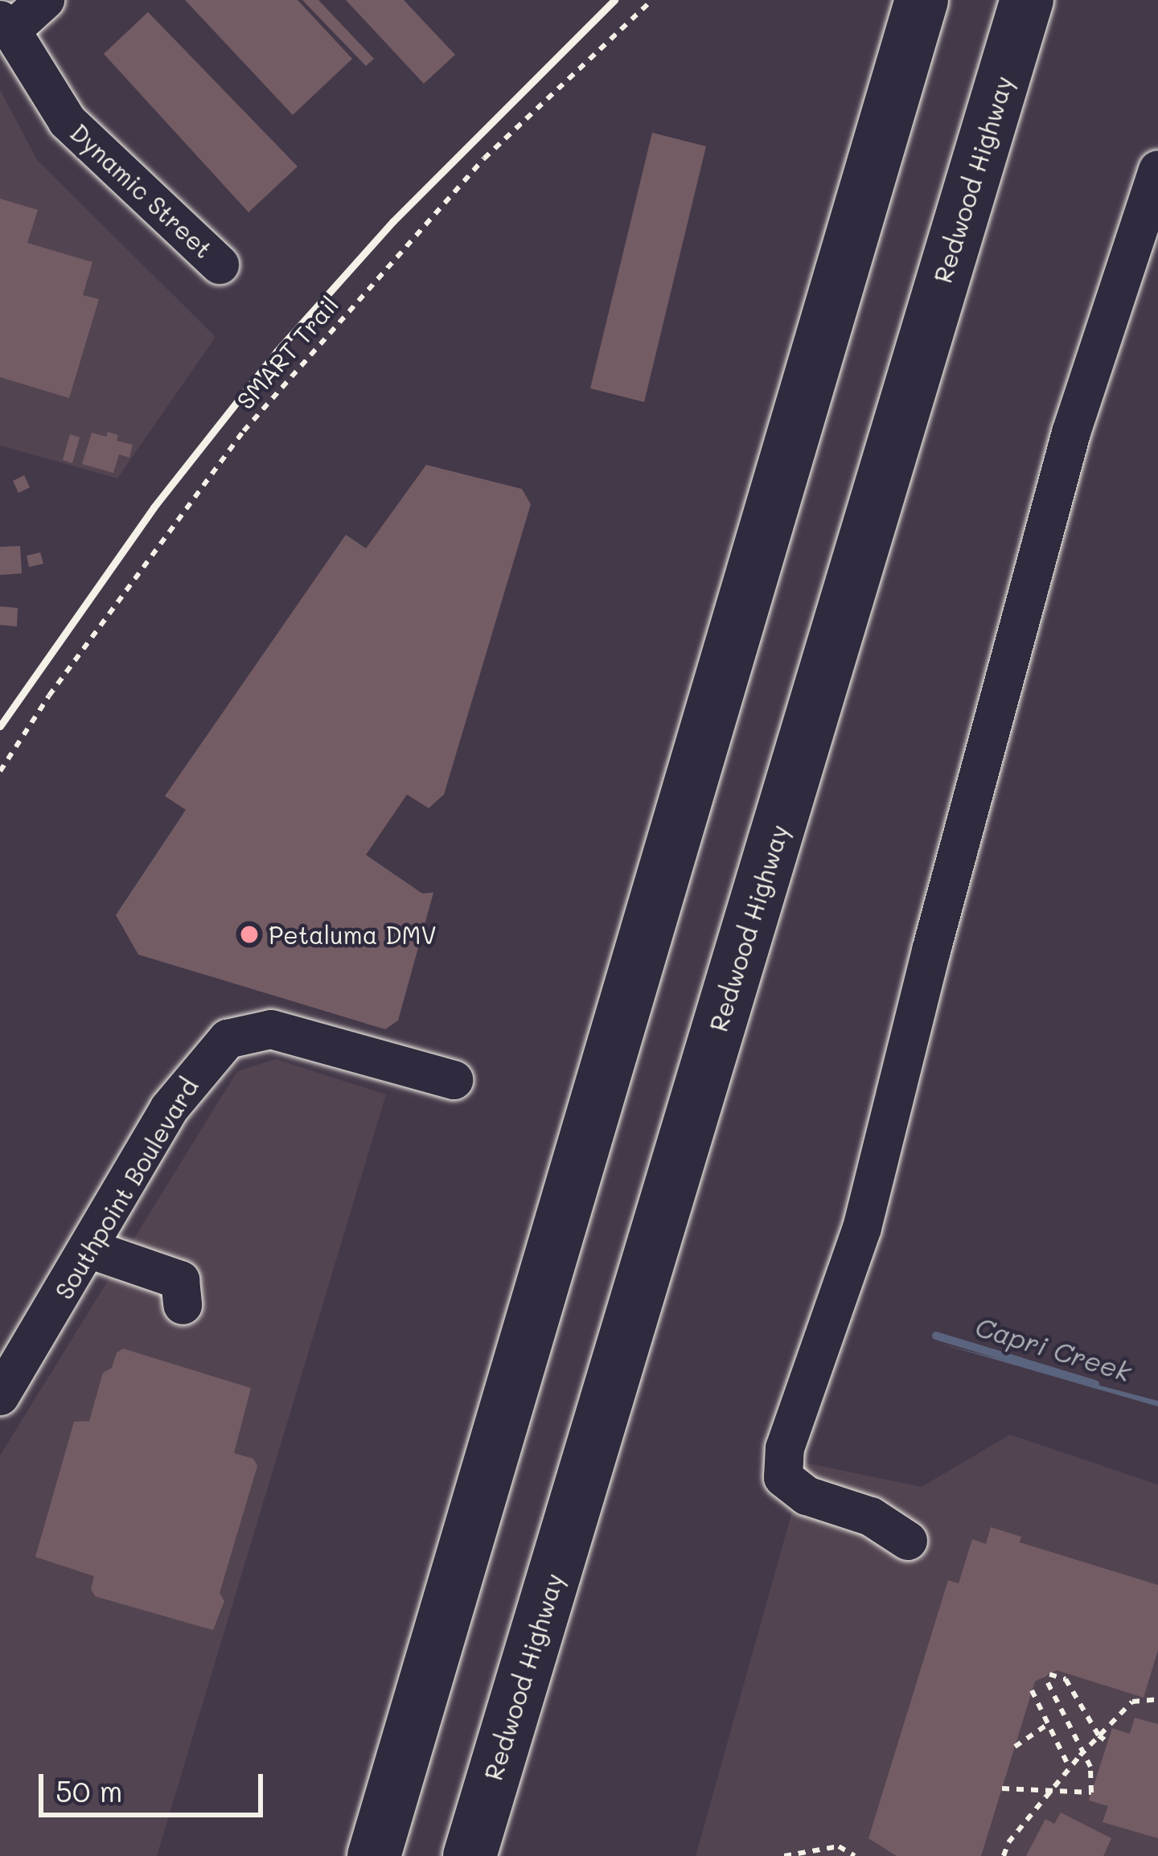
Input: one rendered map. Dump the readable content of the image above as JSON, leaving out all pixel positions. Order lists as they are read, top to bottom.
{
  "streets": {
    "highway": ["Redwood Highway"],
    "street": ["Dynamic Street", "Southpoint Boulevard"],
    "path": ["SMART Trail"]
  },
  "water": ["Capri Creek"],
  "places": ["Petaluma DMV"],
  "scale_bar": "50 m"
}
